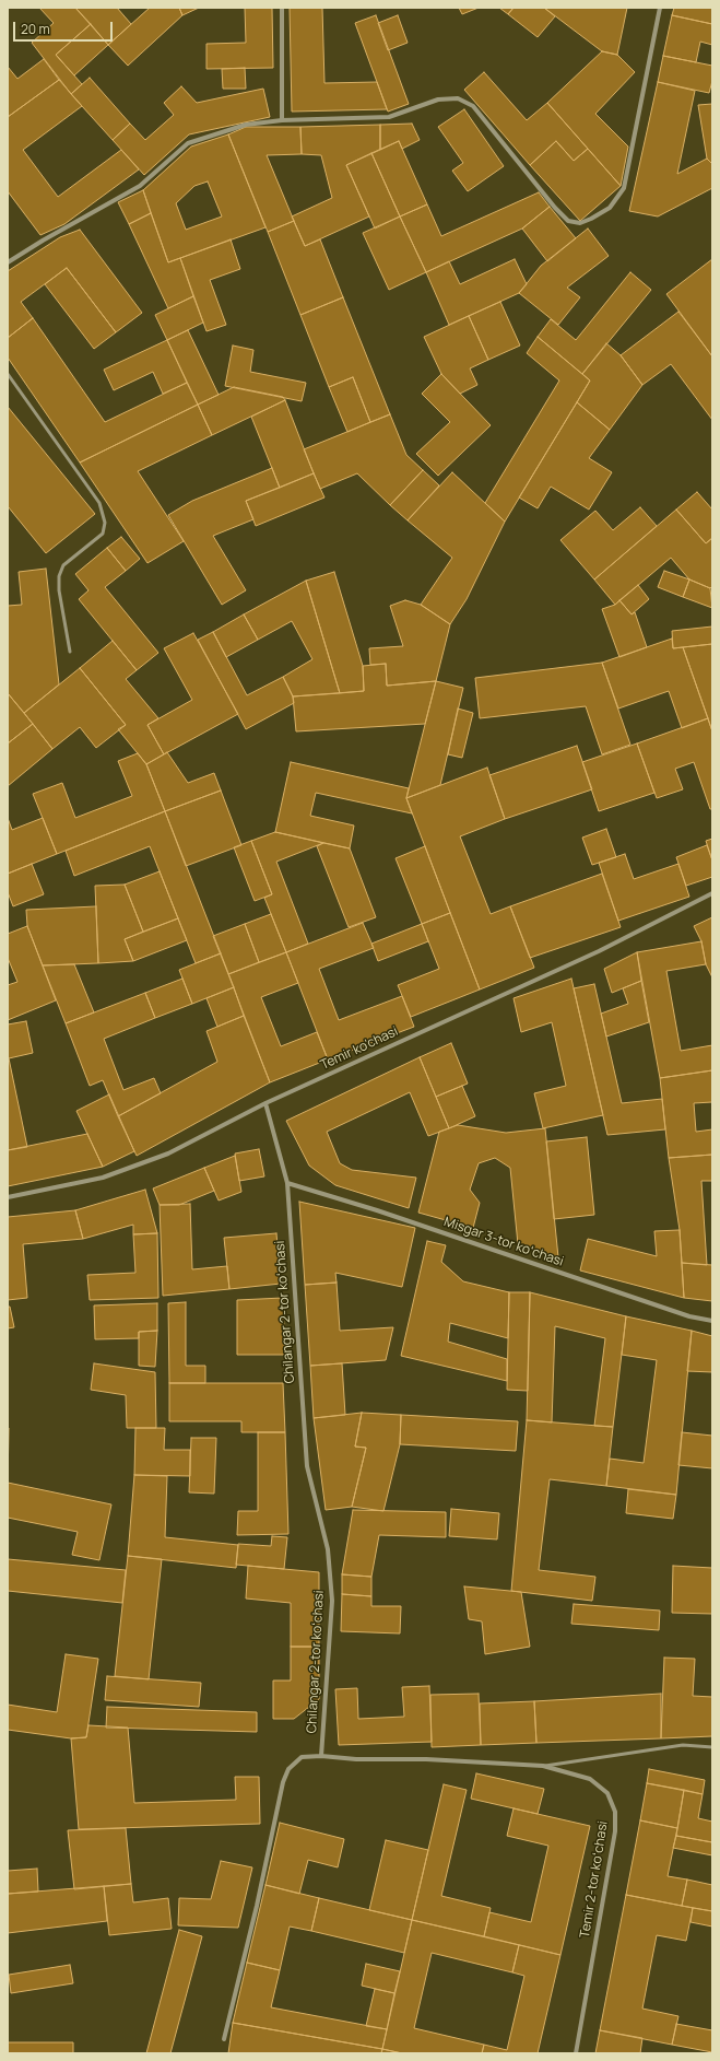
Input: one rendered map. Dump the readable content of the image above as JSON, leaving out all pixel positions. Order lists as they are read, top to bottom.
{
  "streets": {
    "street": [
      "Temir ko'chasi",
      "Misgar 3-tor koʻchasi",
      "Chilangar 2-tor koʻchasi",
      "Temir 2-tor koʻchasi"
    ]
  },
  "crossings": [
    ["Temir ko'chasi", "Chilangar 2-tor koʻchasi"],
    ["Misgar 3-tor koʻchasi", "Chilangar 2-tor koʻchasi"],
    ["Chilangar 2-tor koʻchasi", "Temir 2-tor koʻchasi"]
  ],
  "scale_bar": "20 m"
}
